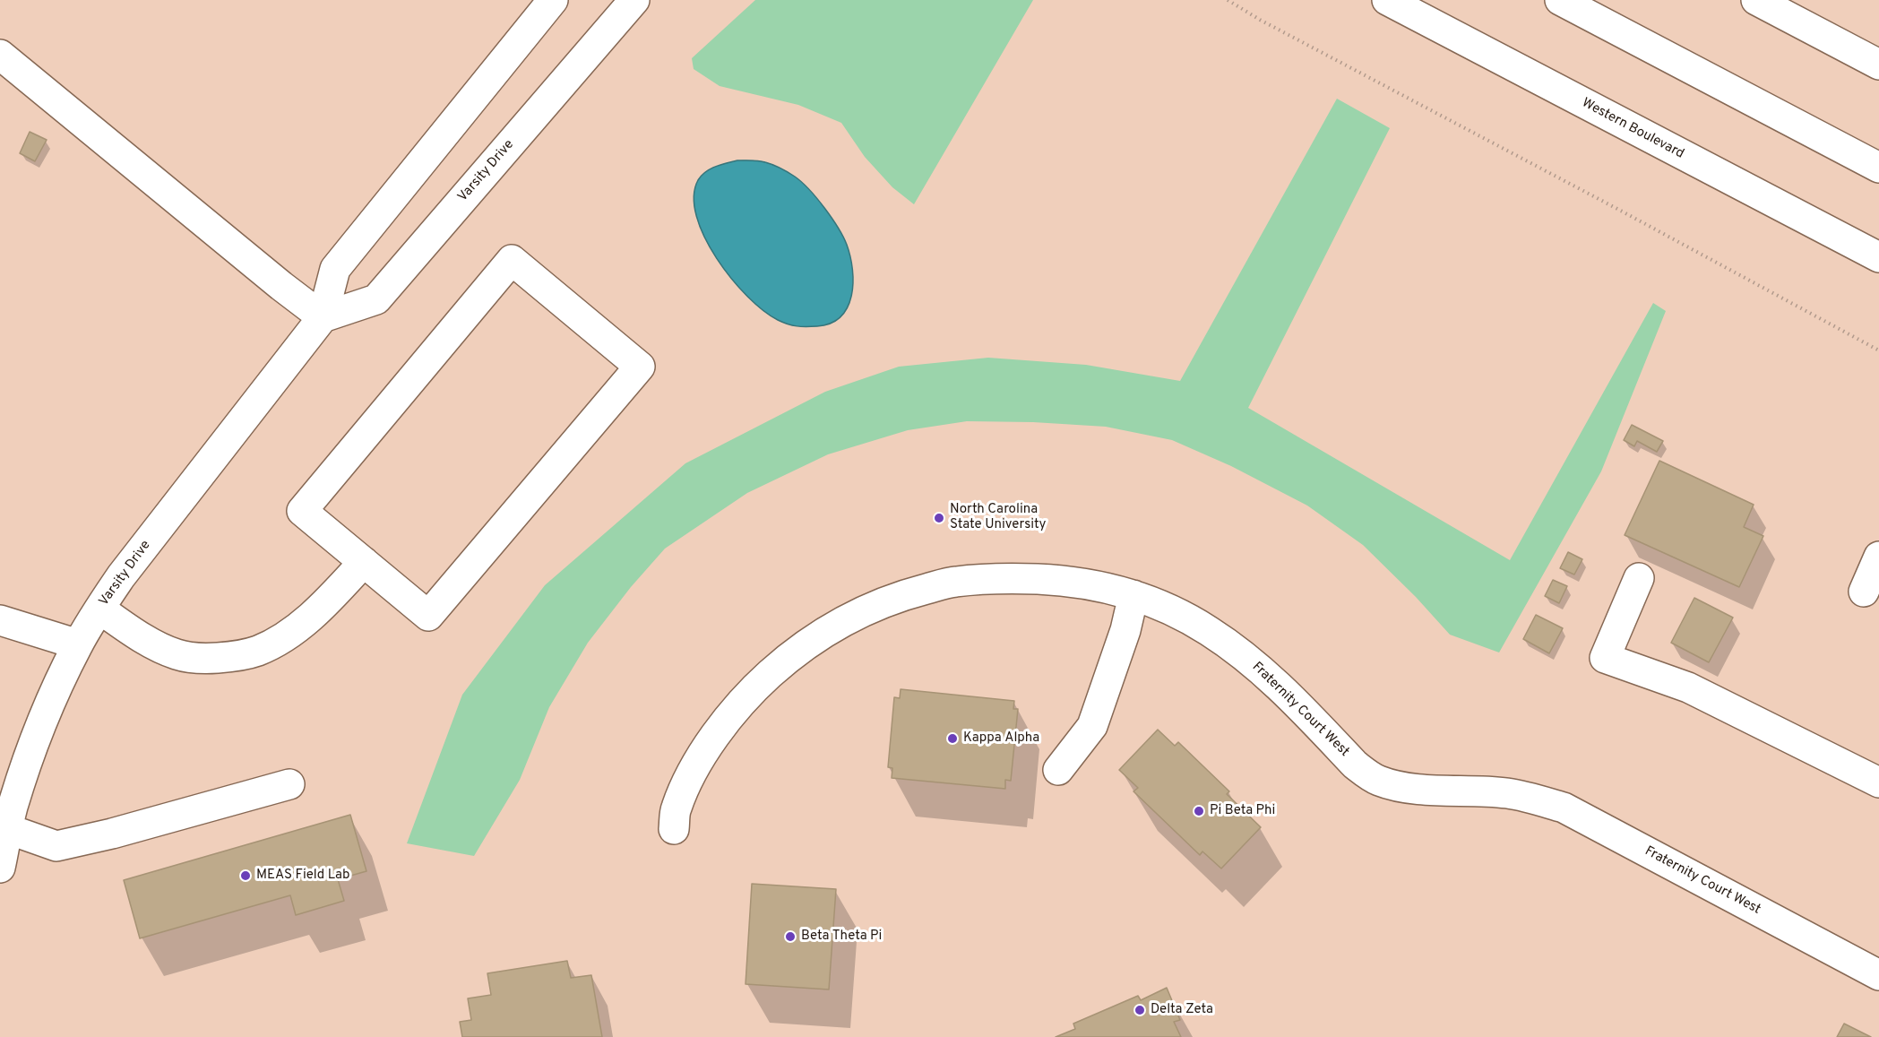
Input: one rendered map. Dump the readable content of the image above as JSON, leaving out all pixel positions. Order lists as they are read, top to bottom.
{
  "streets": {
    "street": ["Western Boulevard", "Varsity Drive", "Fraternity Court West"]
  },
  "places": [
    "North Carolina State University",
    "Kappa Alpha",
    "Pi Beta Phi",
    "MEAS Field Lab",
    "Beta Theta Pi",
    "Delta Zeta"
  ]
}
